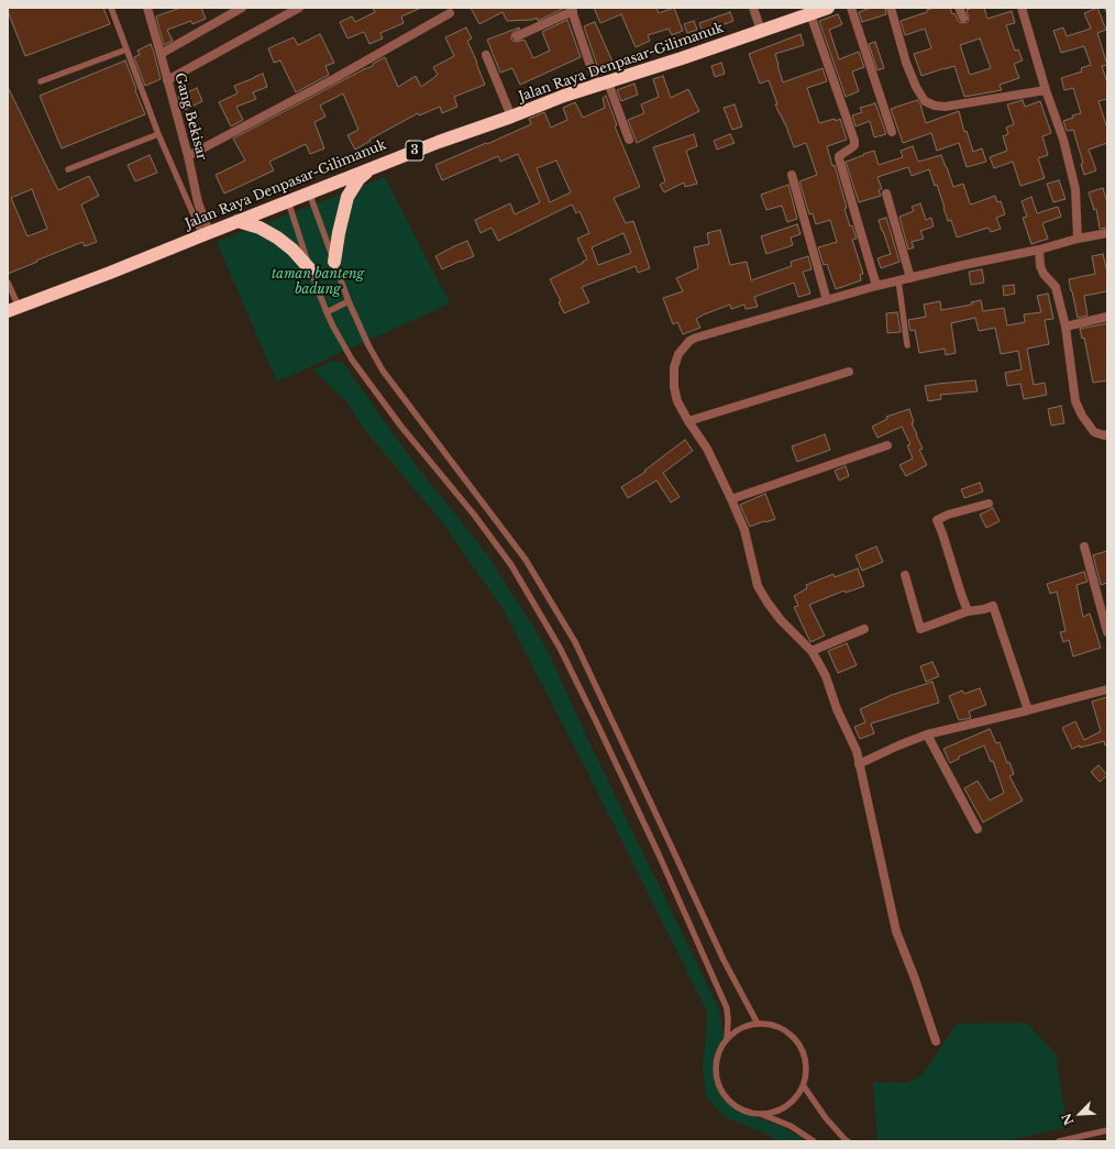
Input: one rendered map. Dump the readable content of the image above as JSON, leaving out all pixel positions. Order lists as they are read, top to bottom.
{
  "streets": {
    "highway": ["Jalan Raya Denpasar-Gilimanuk", "3"],
    "street": ["Gang Bekisar"]
  },
  "crossings": [
    ["Jalan Raya Denpasar-Gilimanuk", "Gang Bekisar"]
  ],
  "parks": ["taman banteng badung"],
  "north": "bottom left"
}
